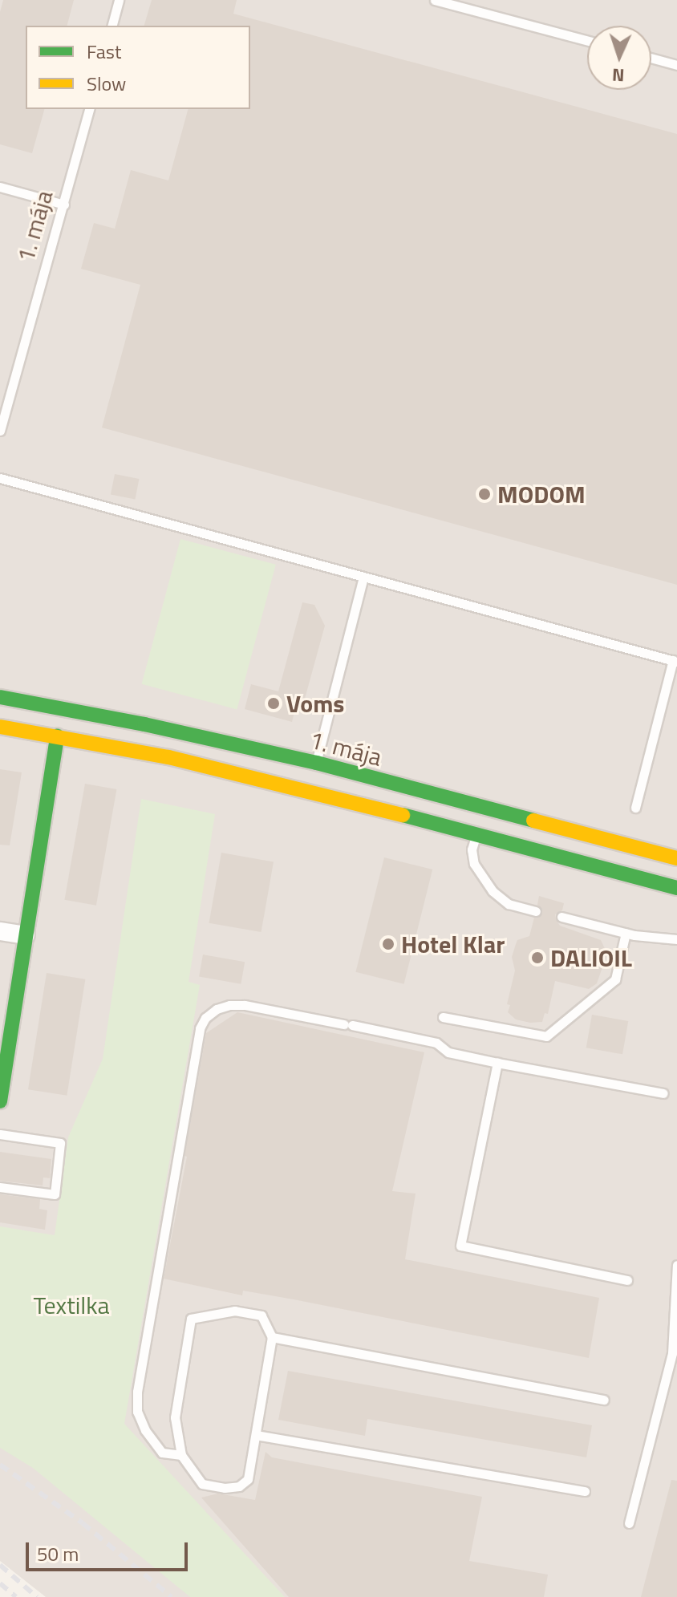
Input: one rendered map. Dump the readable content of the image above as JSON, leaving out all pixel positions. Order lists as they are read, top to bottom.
{
  "streets": {
    "main road": ["1. mája"]
  },
  "parks": ["Textilka"],
  "places": [
    "MODOM",
    "Voms",
    "Hotel Klar",
    "DALIOIL"
  ],
  "legend": ["Fast", "Slow"],
  "scale_bar": "50 m",
  "north": "bottom"
}
